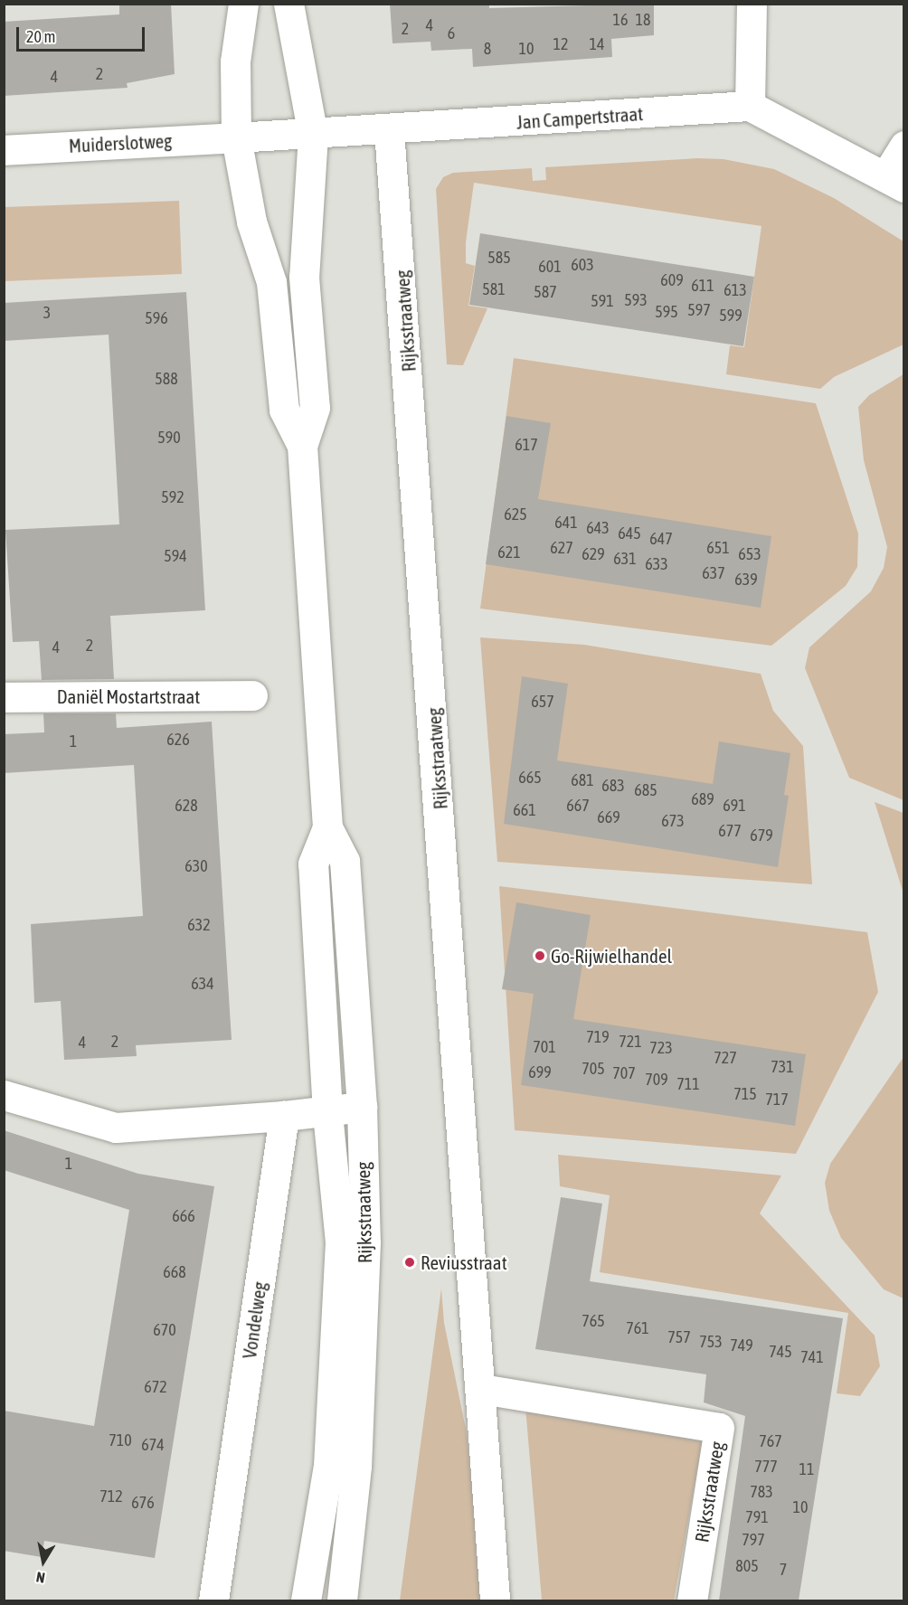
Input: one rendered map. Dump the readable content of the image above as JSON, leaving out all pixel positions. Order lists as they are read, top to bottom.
{
  "streets": {
    "street": [
      "Jan Campertstraat",
      "Muiderslotweg",
      "Rijksstraatweg",
      "Daniël Mostartstraat",
      "Vondelweg"
    ]
  },
  "crossings": [
    ["Jan Campertstraat", "Muiderslotweg"],
    ["Jan Campertstraat", "Rijksstraatweg"],
    ["Muiderslotweg", "Rijksstraatweg"]
  ],
  "places": ["Go-Rijwielhandel", "Reviusstraat"],
  "house_numbers": [
    "16",
    "18",
    "4",
    "2",
    "6",
    "12",
    "14",
    "8",
    "10",
    "2",
    "4",
    "585",
    "603",
    "601",
    "609",
    "611",
    "581",
    "613",
    "587",
    "593",
    "591",
    "597",
    "595",
    "3",
    "599",
    "596",
    "588",
    "590",
    "617",
    "592",
    "625",
    "641",
    "643",
    "645",
    "647",
    "627",
    "651",
    "621",
    "629",
    "653",
    "594",
    "631",
    "633",
    "637",
    "639",
    "2",
    "4",
    "657",
    "626",
    "1",
    "665",
    "681",
    "683",
    "685",
    "689",
    "628",
    "667",
    "691",
    "661",
    "669",
    "673",
    "677",
    "679",
    "630",
    "632",
    "634",
    "719",
    "2",
    "721",
    "4",
    "701",
    "723",
    "727",
    "731",
    "705",
    "699",
    "707",
    "709",
    "711",
    "715",
    "717",
    "1",
    "666",
    "668",
    "765",
    "761",
    "670",
    "757",
    "753",
    "749",
    "745",
    "741",
    "672",
    "710",
    "767",
    "674",
    "777",
    "11",
    "783",
    "712",
    "676",
    "10",
    "791",
    "797",
    "805",
    "7"
  ],
  "scale_bar": "20 m",
  "north": "bottom"
}
